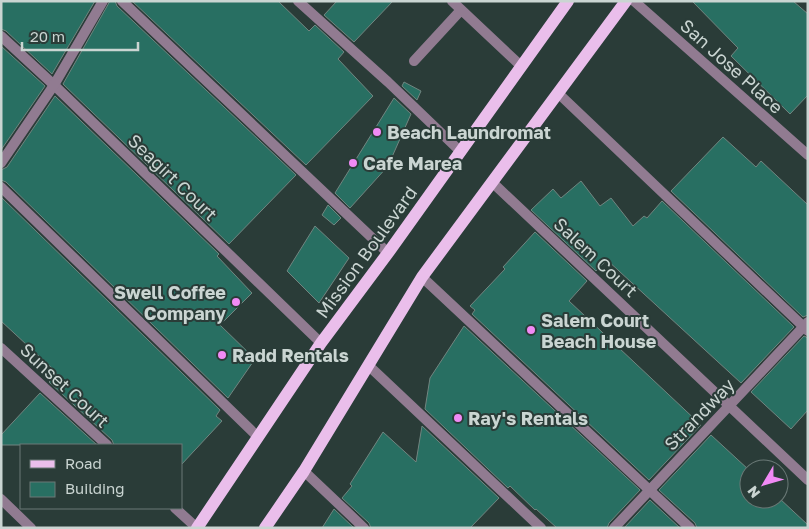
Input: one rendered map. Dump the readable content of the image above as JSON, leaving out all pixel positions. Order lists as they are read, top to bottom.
{
  "streets": {
    "main road": ["Mission Boulevard"],
    "street": [
      "San Jose Place",
      "Seagirt Court",
      "Salem Court",
      "Sunset Court",
      "Strandway"
    ]
  },
  "crossings": [
    ["Seagirt Court", "Mission Boulevard"],
    ["Salem Court", "Strandway"]
  ],
  "places": [
    "Beach Laundromat",
    "Cafe Marea",
    "Swell Coffee Company",
    "Salem Court Beach House",
    "Radd Rentals",
    "Ray's Rentals"
  ],
  "legend": ["Road", "Building"],
  "scale_bar": "20 m",
  "north": "bottom left"
}
